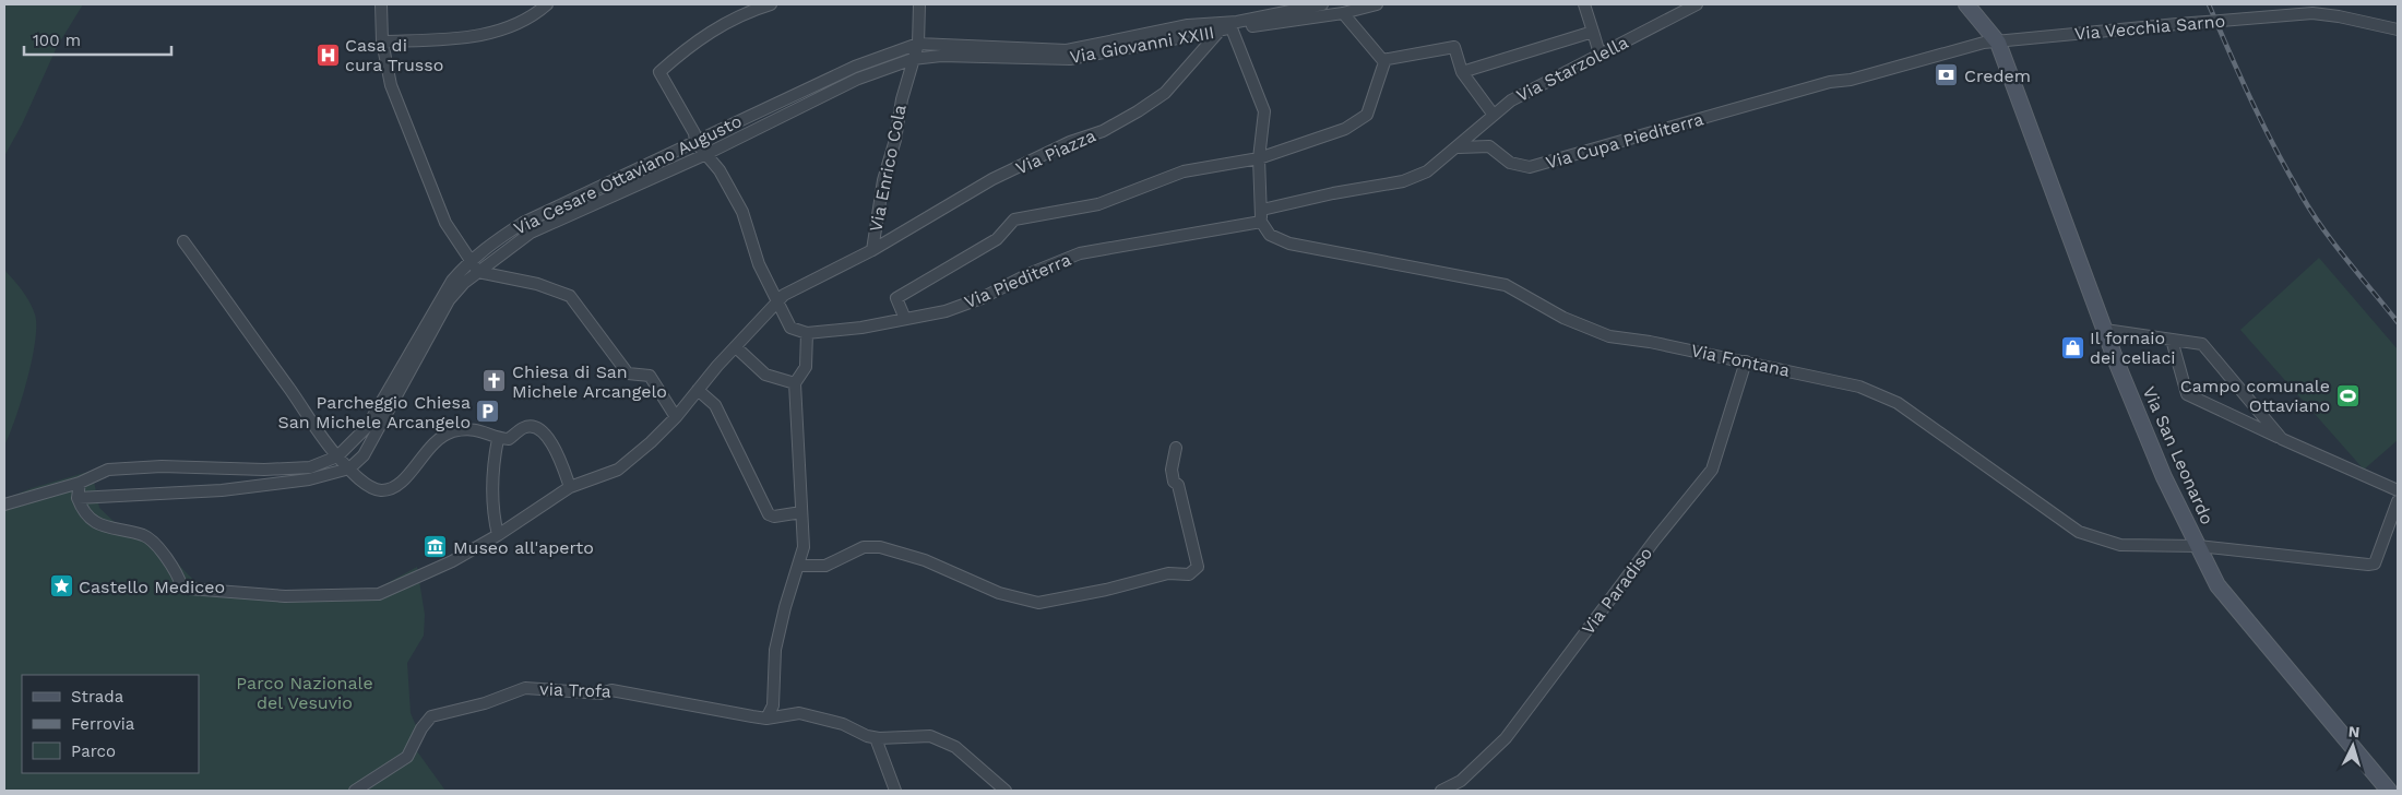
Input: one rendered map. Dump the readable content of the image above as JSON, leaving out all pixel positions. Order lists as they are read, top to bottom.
{
  "streets": {
    "main road": ["Via San Leonardo"],
    "street": [
      "Via Vecchia Sarno",
      "Via Giovanni XXIII",
      "Via Starzolella",
      "Via Cupa Piediterra",
      "Via Piazza",
      "Via Enrico Cola",
      "Via Cesare Ottaviano Augusto",
      "Via Piediterra",
      "Via Fontana",
      "Via Paradiso",
      "via Trofa"
    ]
  },
  "crossings": [
    ["Via Vecchia Sarno", "Via Cupa Piediterra"],
    ["Via Vecchia Sarno", "Via San Leonardo"],
    ["Via Giovanni XXIII", "Via Piazza"],
    ["Via Giovanni XXIII", "Via Enrico Cola"],
    ["Via Giovanni XXIII", "Via Cesare Ottaviano Augusto"],
    ["Via Starzolella", "Via Cupa Piediterra"],
    ["Via Cupa Piediterra", "Via San Leonardo"],
    ["Via Piazza", "Via Enrico Cola"],
    ["Via Enrico Cola", "Via Cesare Ottaviano Augusto"],
    ["Via Piediterra", "Via Fontana"],
    ["Via Fontana", "Via San Leonardo"],
    ["Via Fontana", "Via Paradiso"]
  ],
  "parks": ["Parco Nazionale del Vesuvio"],
  "places": {
    "hospital": ["Casa di cura Trusso"],
    "bank": ["Credem"],
    "shop": ["Il fornaio dei celiaci"],
    "church": ["Chiesa di San Michele Arcangelo"],
    "sports": ["Campo comunale Ottaviano"],
    "parking": ["Parcheggio Chiesa San Michele Arcangelo"],
    "museum": ["Museo all'aperto"],
    "place": ["Castello Mediceo"]
  },
  "legend": ["Strada", "Ferrovia", "Parco"],
  "scale_bar": "100 m",
  "north": "top"
}
